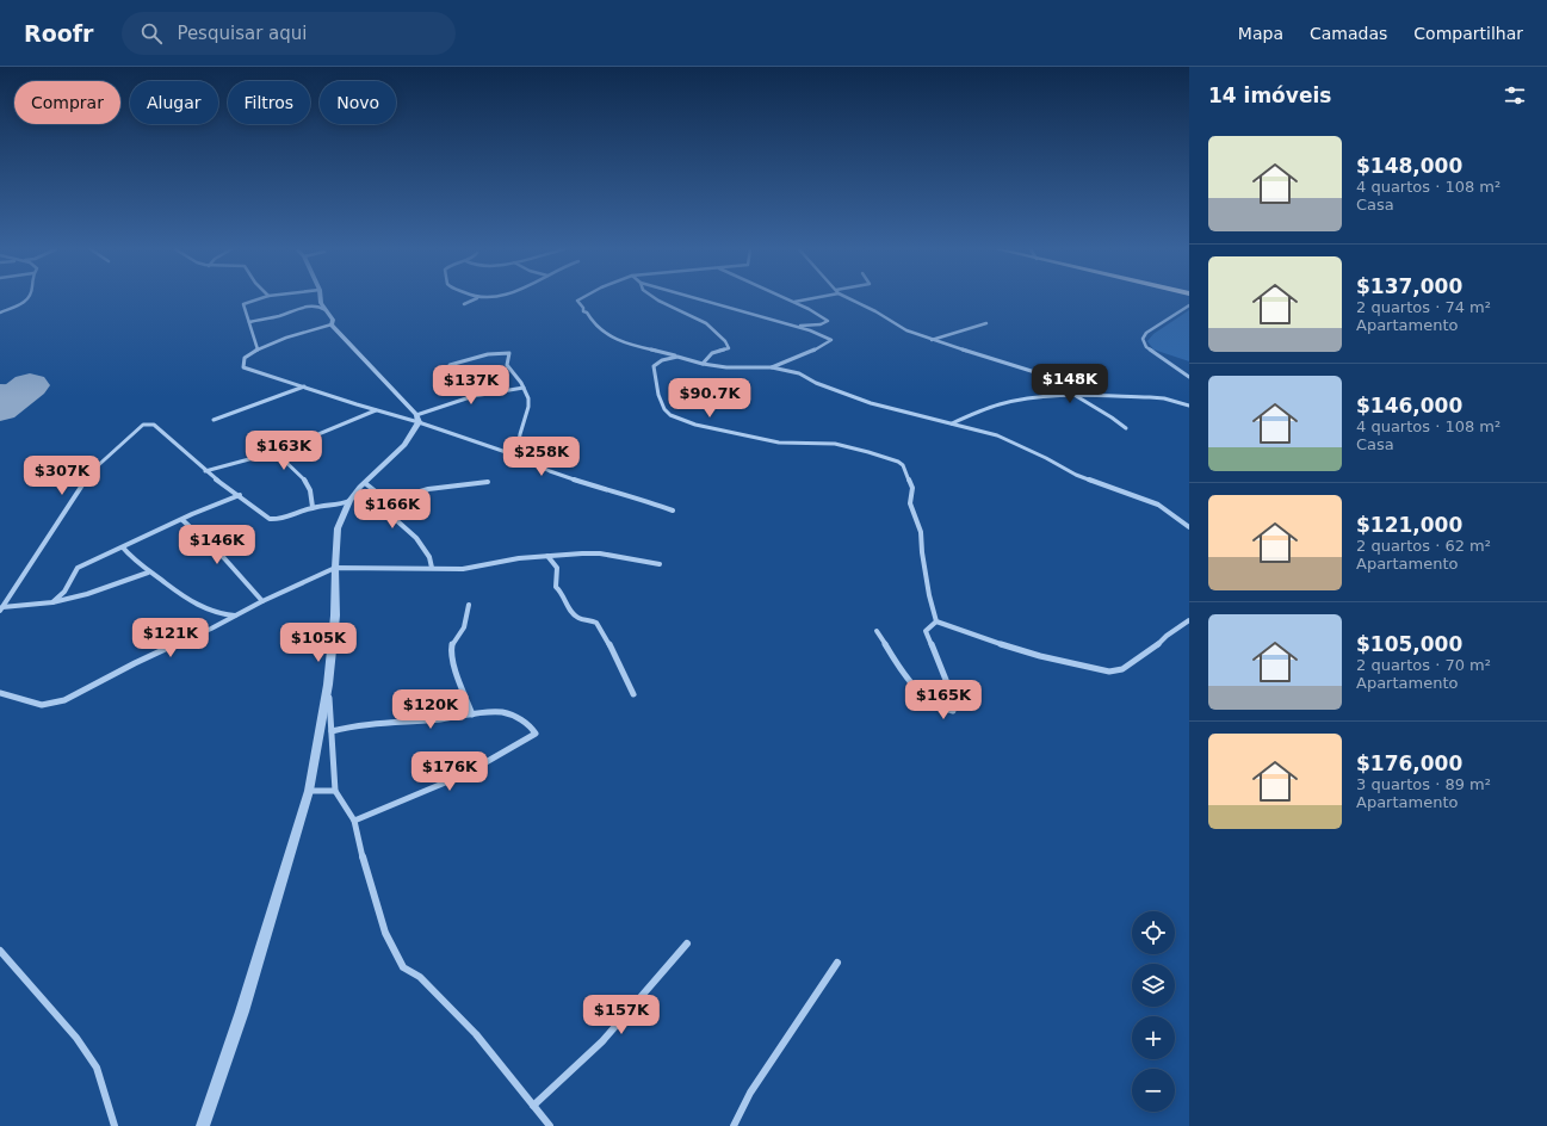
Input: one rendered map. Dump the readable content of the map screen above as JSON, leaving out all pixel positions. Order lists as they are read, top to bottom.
{
  "page": {
    "header": "Roofr",
    "search": "Pesquisar aqui",
    "nav": ["Mapa", "Camadas", "Compartilhar"],
    "heading": "14 imóveis",
    "chip": [
      "Comprar",
      "Alugar",
      "Filtros",
      "Novo"
    ],
    "list": [
      {
        "name": "$148,000",
        "note": "4 quartos · 108 m² · Casa"
      },
      {
        "name": "$137,000",
        "note": "2 quartos · 74 m² · Apartamento"
      },
      {
        "name": "$146,000",
        "note": "4 quartos · 108 m² · Casa"
      },
      {
        "name": "$121,000",
        "note": "2 quartos · 62 m² · Apartamento"
      },
      {
        "name": "$105,000",
        "note": "2 quartos · 70 m² · Apartamento"
      },
      {
        "name": "$176,000",
        "note": "3 quartos · 89 m² · Apartamento"
      }
    ],
    "price": [
      "$148K",
      "$137K",
      "$90.7K",
      "$163K",
      "$258K",
      "$307K",
      "$166K",
      "$146K",
      "$121K",
      "$105K",
      "$165K",
      "$120K",
      "$176K",
      "$157K"
    ],
    "map_buttons": ["+", "−"]
  }
}
